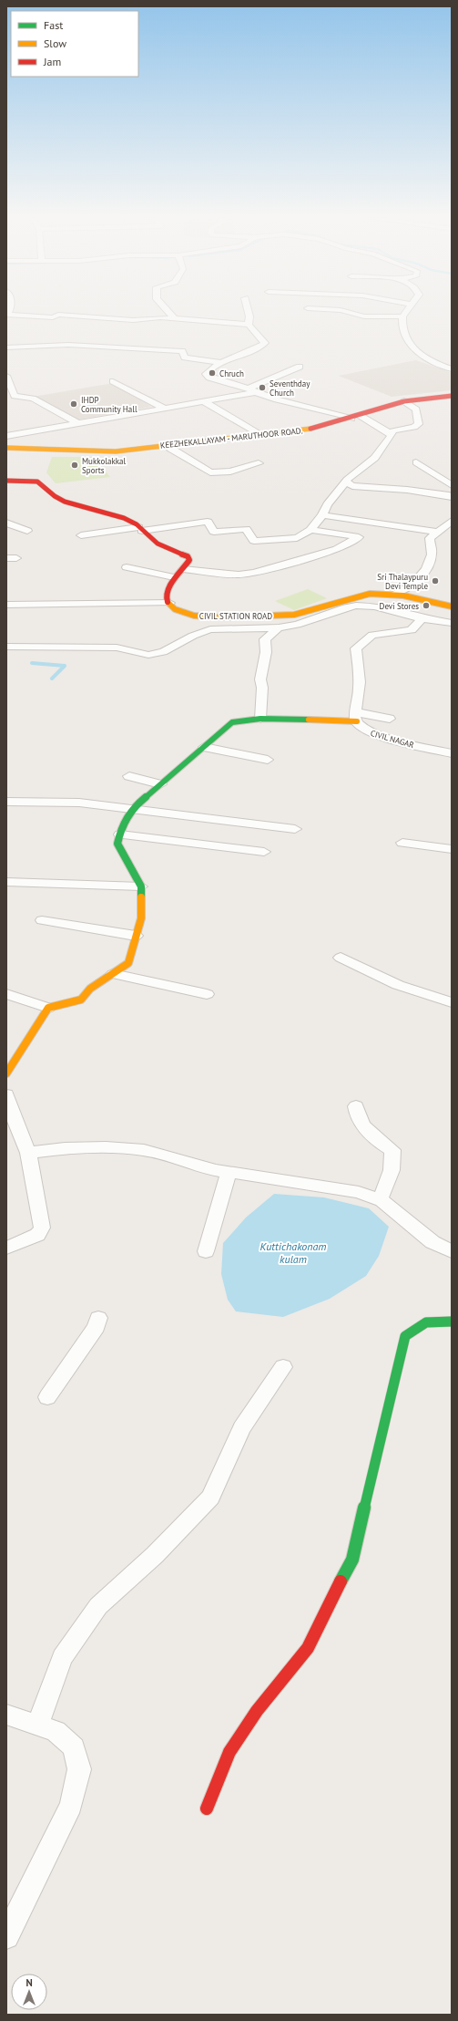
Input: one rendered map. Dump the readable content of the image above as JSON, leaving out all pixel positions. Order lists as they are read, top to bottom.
{
  "streets": {
    "street": ["KEEZHEKALLAYAM - MARUTHOOR ROAD.", "CIVIL STATION ROAD", "CIVIL NAGAR"]
  },
  "water": ["Kuttichakonam kulam"],
  "places": [
    "Chruch",
    "Seventhday Church",
    "IHDP Community Hall",
    "Mukkolakkal Sports",
    "Sri Thalaypuru Devi Temple",
    "Devi Stores"
  ],
  "legend": ["Fast", "Slow", "Jam"],
  "north": "top"
}
